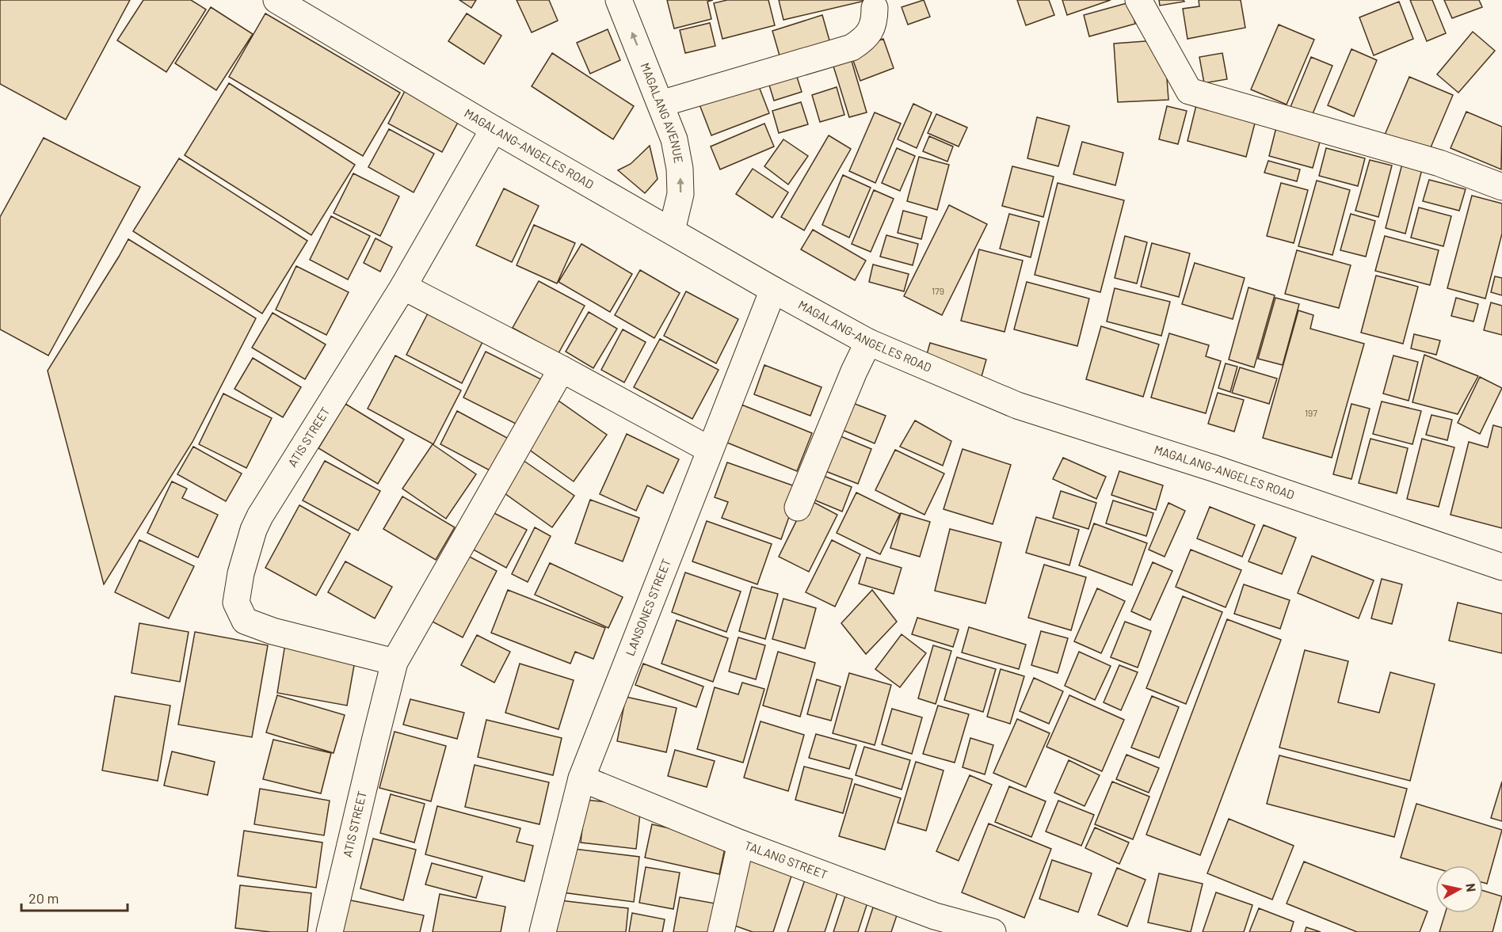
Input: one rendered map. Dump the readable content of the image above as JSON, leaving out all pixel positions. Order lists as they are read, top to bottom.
{
  "streets": {
    "street": [
      "MAGALANG AVENUE",
      "MAGALANG-ANGELES ROAD",
      "ATIS STREET",
      "LANSONES STREET",
      "TALANG STREET"
    ]
  },
  "crossings": [
    ["MAGALANG AVENUE", "MAGALANG-ANGELES ROAD"],
    ["MAGALANG-ANGELES ROAD", "ATIS STREET"],
    ["MAGALANG-ANGELES ROAD", "LANSONES STREET"],
    ["LANSONES STREET", "TALANG STREET"]
  ],
  "one_way": ["MAGALANG AVENUE"],
  "house_numbers": ["179", "197"],
  "scale_bar": "20 m",
  "north": "right"
}
